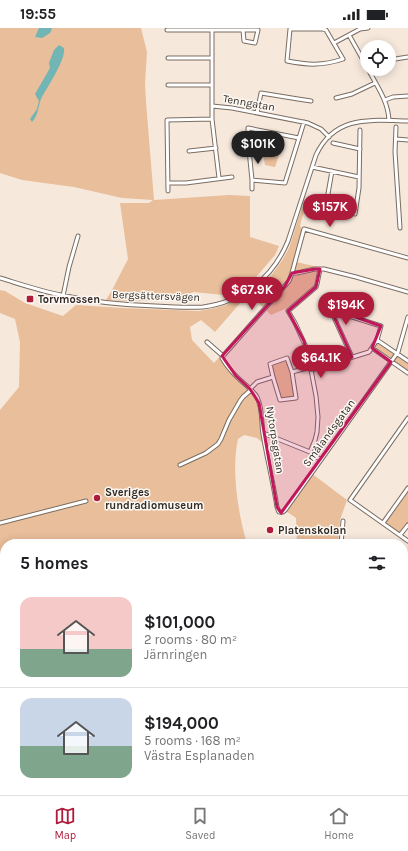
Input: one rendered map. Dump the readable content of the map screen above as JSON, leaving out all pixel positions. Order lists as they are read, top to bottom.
{
  "streets": {
    "street": [
      "Tenngatan",
      "Bergsättersvägen",
      "Smålandsgatan",
      "Nytorpsgatan"
    ]
  },
  "crossings": [
    ["Tenngatan", "Bergsättersvägen"],
    ["Smålandsgatan", "Nytorpsgatan"]
  ],
  "places": {
    "transit": ["Torvmossen"],
    "other": ["Sveriges rundradiomuseum", "Platenskolan"]
  },
  "page": {
    "status": "19:55",
    "price": [
      "$101K",
      "$157K",
      "$67.9K",
      "$194K",
      "$64.1K"
    ],
    "heading": "5 homes",
    "list": [
      {
        "name": "$101,000",
        "note": "2 rooms · 80 m² · Järnringen"
      },
      {
        "name": "$194,000",
        "note": "5 rooms · 168 m² · Västra Esplanaden"
      }
    ],
    "tabs": ["Map", "Saved", "Home"]
  }
}
